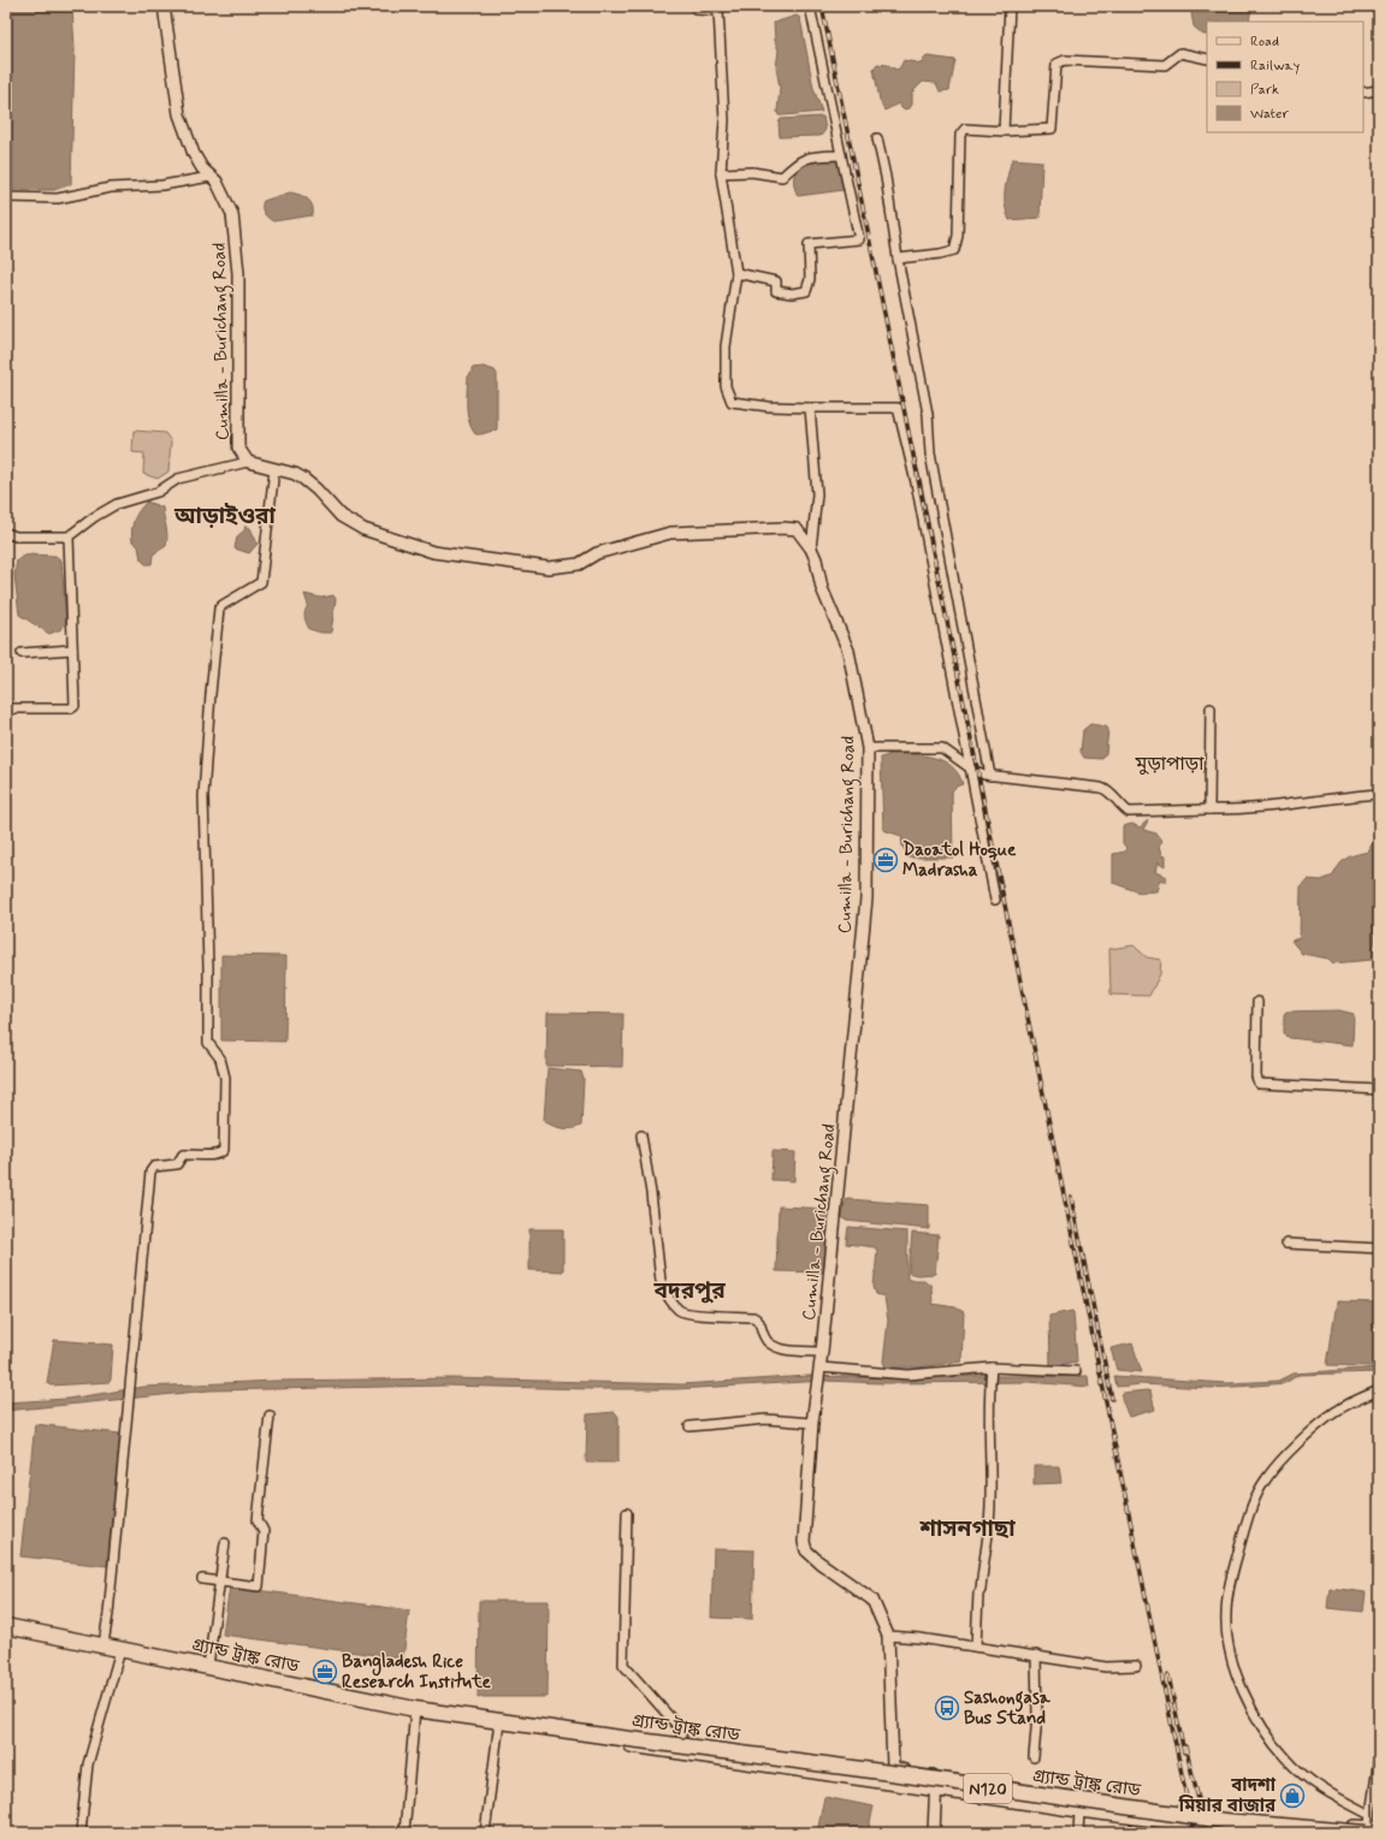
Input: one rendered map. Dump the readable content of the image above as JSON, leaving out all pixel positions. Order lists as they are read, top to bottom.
{
  "streets": {
    "highway": ["গ্র্যান্ড ট্রাঙ্ক রোড", "N120"],
    "main road": ["Cumilla - Burichang Road"]
  },
  "districts": [
    "আড়াইওরা",
    "মুড়াপাড়া",
    "বদরপুর",
    "শাসনগাছা"
  ],
  "places": {
    "office": ["Daoatol Hoque Madrasha", "Bangladesh Rice Research Institute"],
    "bus stop": ["Sashongasa Bus Stand"],
    "shop": ["বাদশা মিয়ার বাজার"]
  },
  "legend": [
    "Road",
    "Railway",
    "Park",
    "Water"
  ]
}
